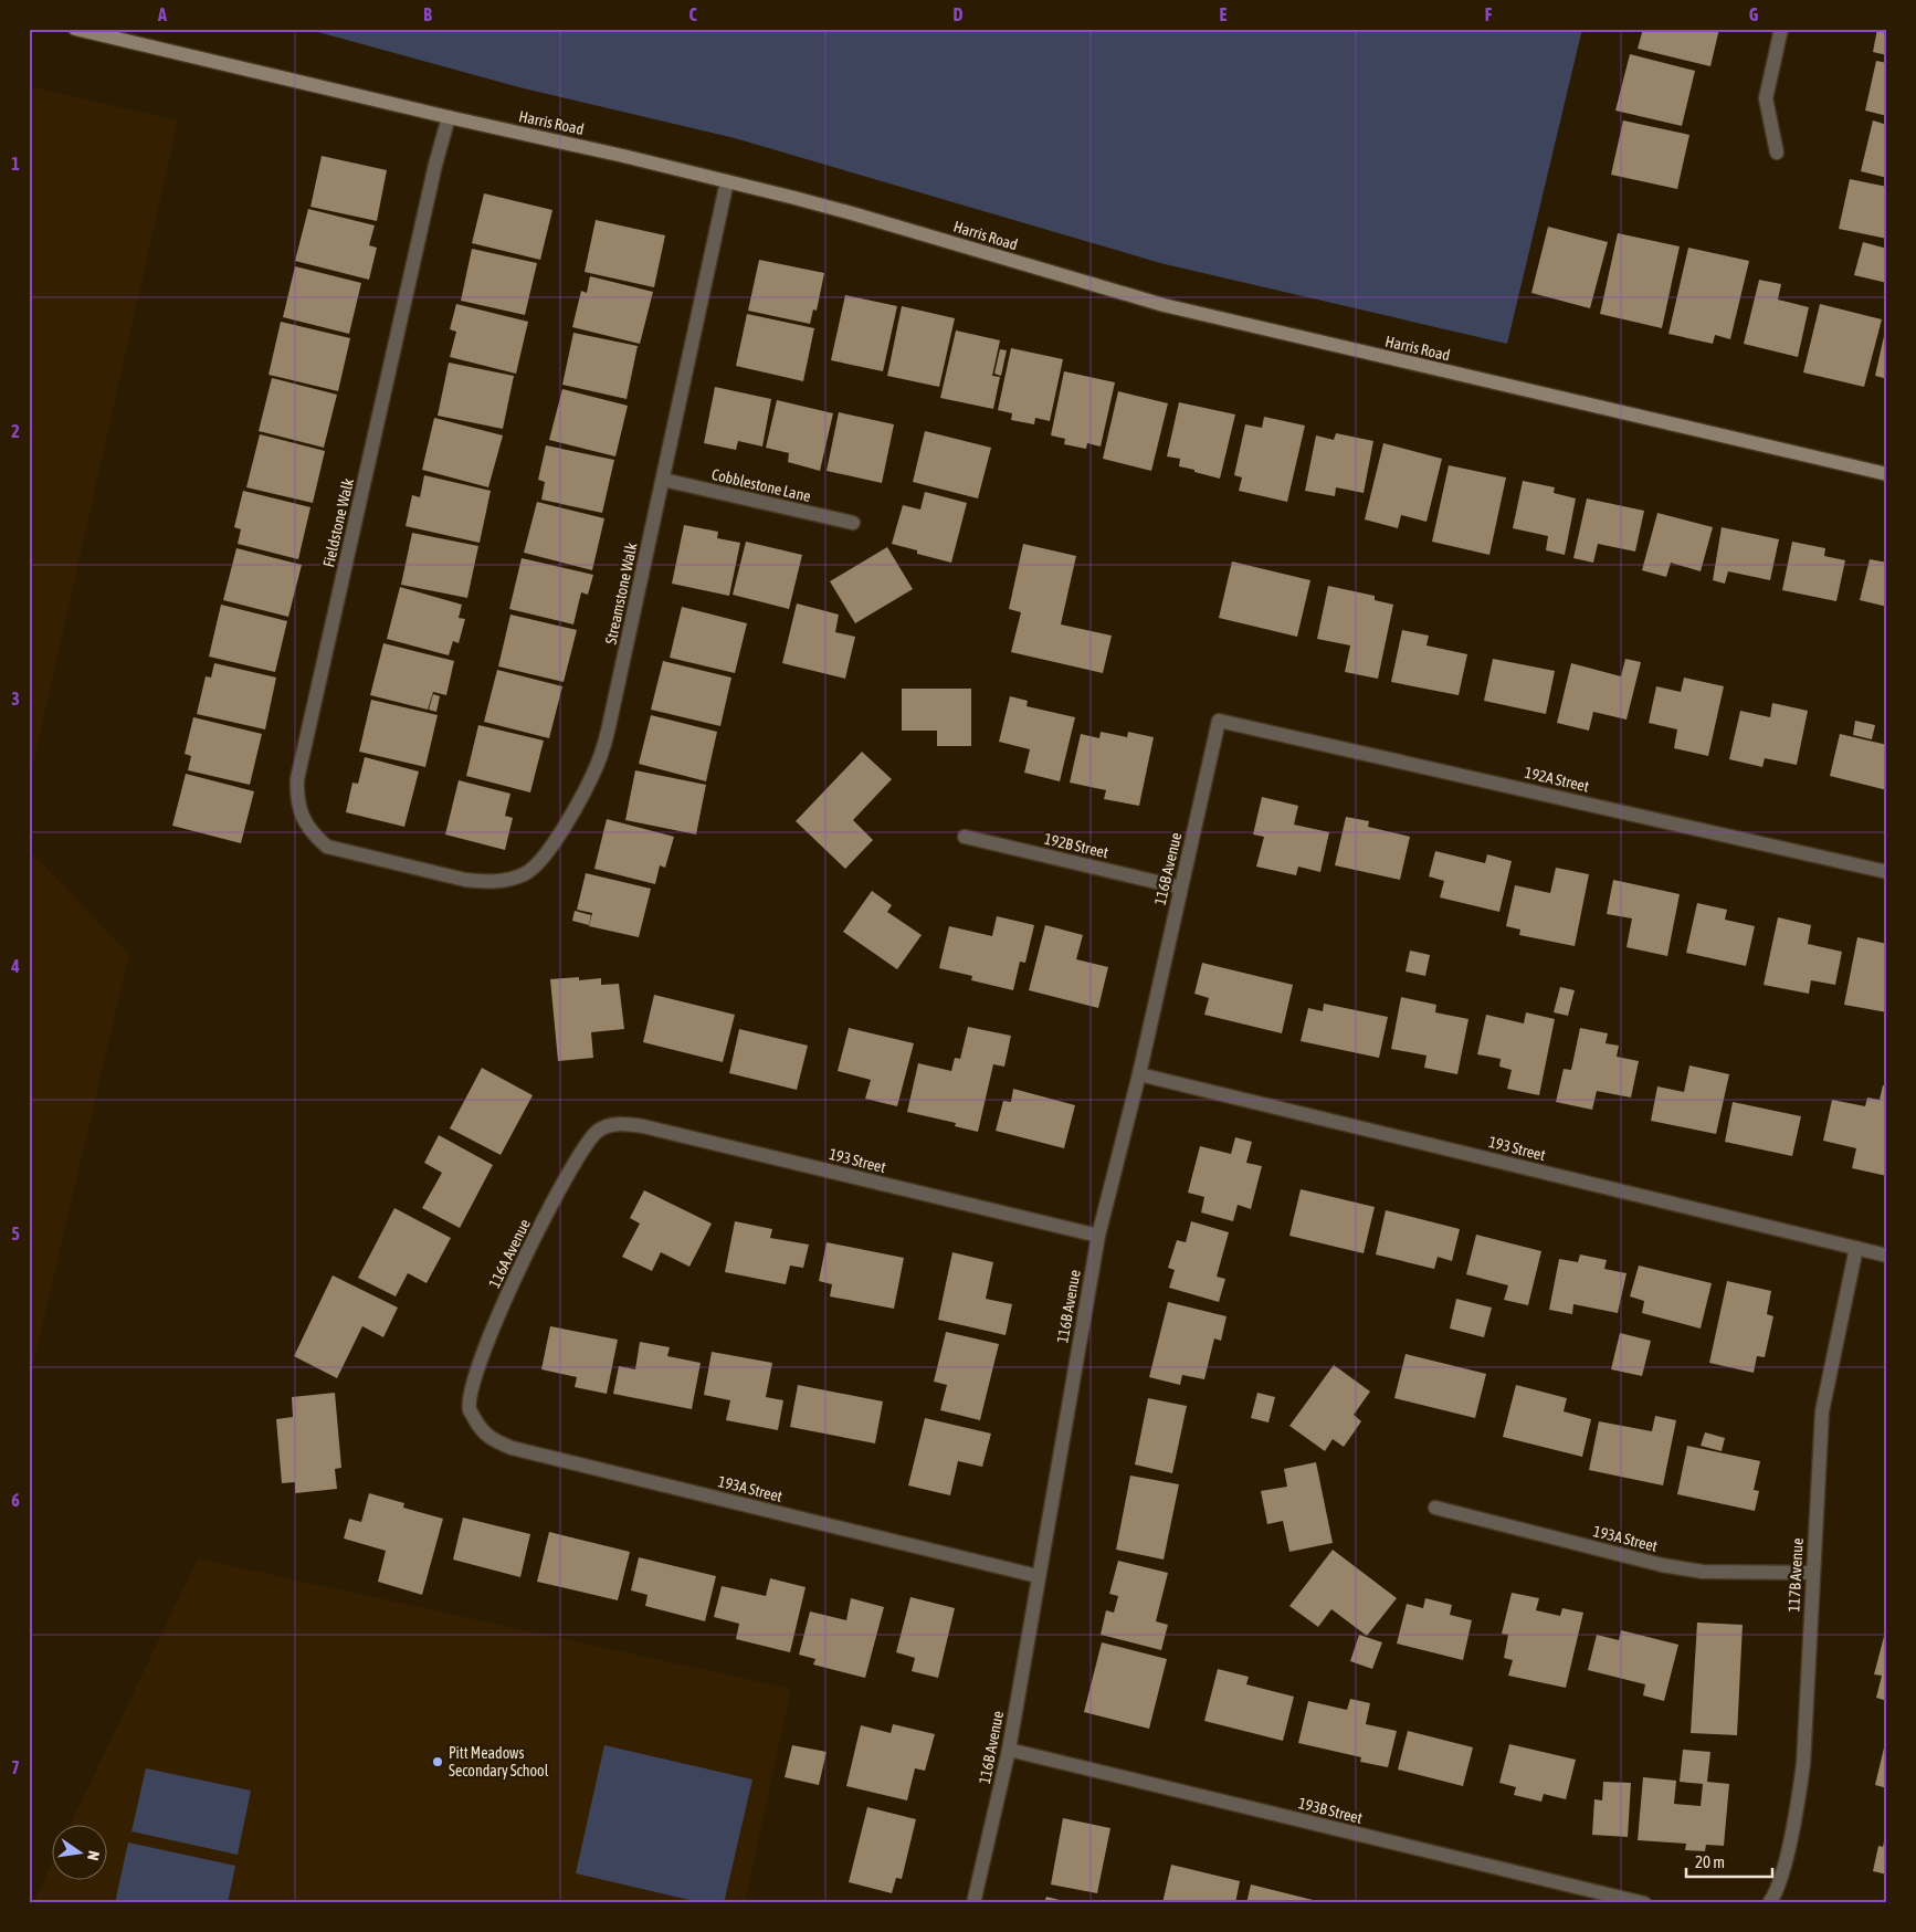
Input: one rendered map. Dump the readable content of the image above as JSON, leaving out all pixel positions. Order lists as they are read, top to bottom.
{
  "streets": {
    "main road": ["Harris Road"],
    "street": [
      "Cobblestone Lane",
      "Fieldstone Walk",
      "Streamstone Walk",
      "192A Street",
      "192B Street",
      "116B Avenue",
      "193 Street",
      "116A Avenue",
      "193A Street",
      "117B Avenue",
      "193B Street"
    ]
  },
  "crossings": [
    ["Harris Road", "Fieldstone Walk"],
    ["Harris Road", "Streamstone Walk"],
    ["Cobblestone Lane", "Streamstone Walk"],
    ["Fieldstone Walk", "Streamstone Walk"],
    ["192A Street", "116B Avenue"],
    ["192B Street", "116B Avenue"],
    ["116B Avenue", "193 Street"],
    ["116B Avenue", "193A Street"],
    ["116B Avenue", "193B Street"],
    ["193 Street", "116A Avenue"],
    ["193 Street", "117B Avenue"],
    ["116A Avenue", "193A Street"],
    ["193A Street", "117B Avenue"]
  ],
  "places": ["Pitt Meadows Secondary School"],
  "scale_bar": "20 m",
  "north": "right",
  "grid": {
    "columns": [
      "A",
      "B",
      "C",
      "D",
      "E",
      "F",
      "G"
    ],
    "rows": [
      "1",
      "2",
      "3",
      "4",
      "5",
      "6",
      "7"
    ]
  }
}
